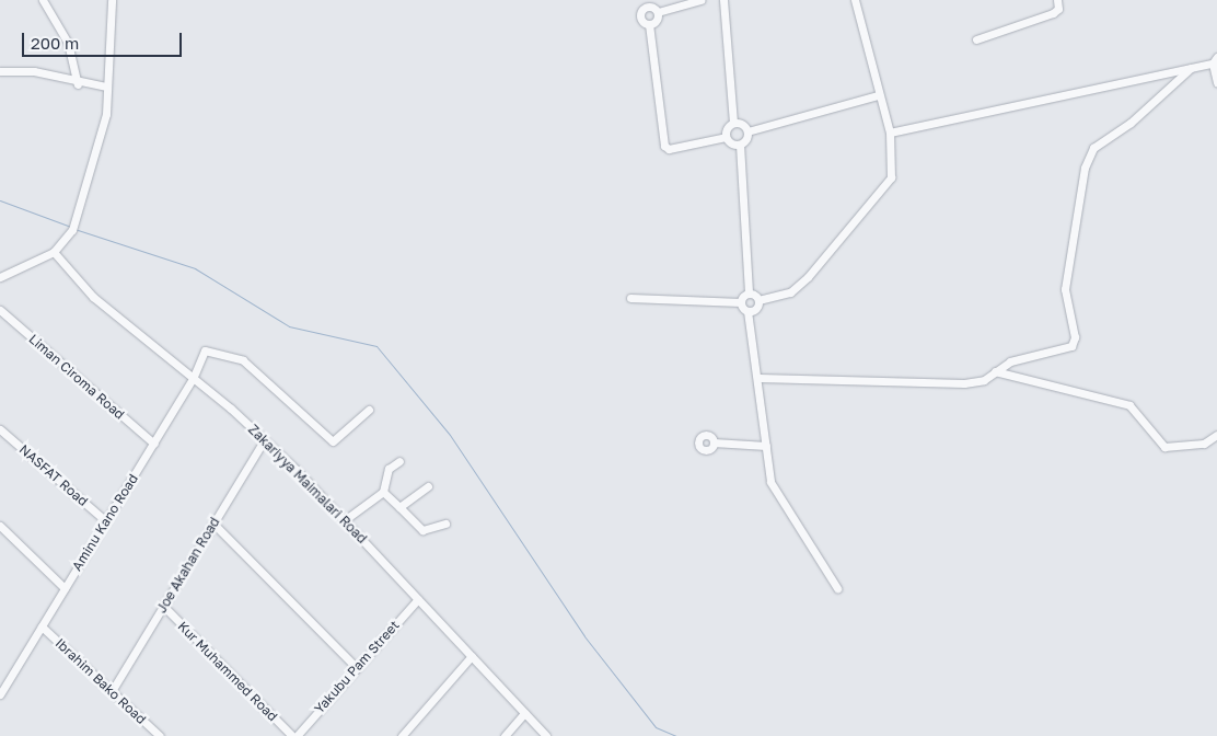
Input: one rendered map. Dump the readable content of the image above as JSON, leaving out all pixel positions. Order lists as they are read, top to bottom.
{
  "streets": {
    "street": [
      "Liman Ciroma Road",
      "NASFAT Road",
      "Zakariyya Maimalari Road",
      "Aminu Kano Road",
      "Joe Akahan Road",
      "Yakubu Pam Street",
      "Kur Muhammed Road",
      "Ibrahim Bako Road"
    ]
  },
  "crossings": [
    ["Liman Ciroma Road", "Aminu Kano Road"],
    ["NASFAT Road", "Aminu Kano Road"],
    ["Zakariyya Maimalari Road", "Aminu Kano Road"],
    ["Zakariyya Maimalari Road", "Joe Akahan Road"],
    ["Zakariyya Maimalari Road", "Yakubu Pam Street"],
    ["Aminu Kano Road", "Ibrahim Bako Road"],
    ["Joe Akahan Road", "Kur Muhammed Road"],
    ["Joe Akahan Road", "Ibrahim Bako Road"],
    ["Yakubu Pam Street", "Kur Muhammed Road"]
  ],
  "scale_bar": "200 m"
}
